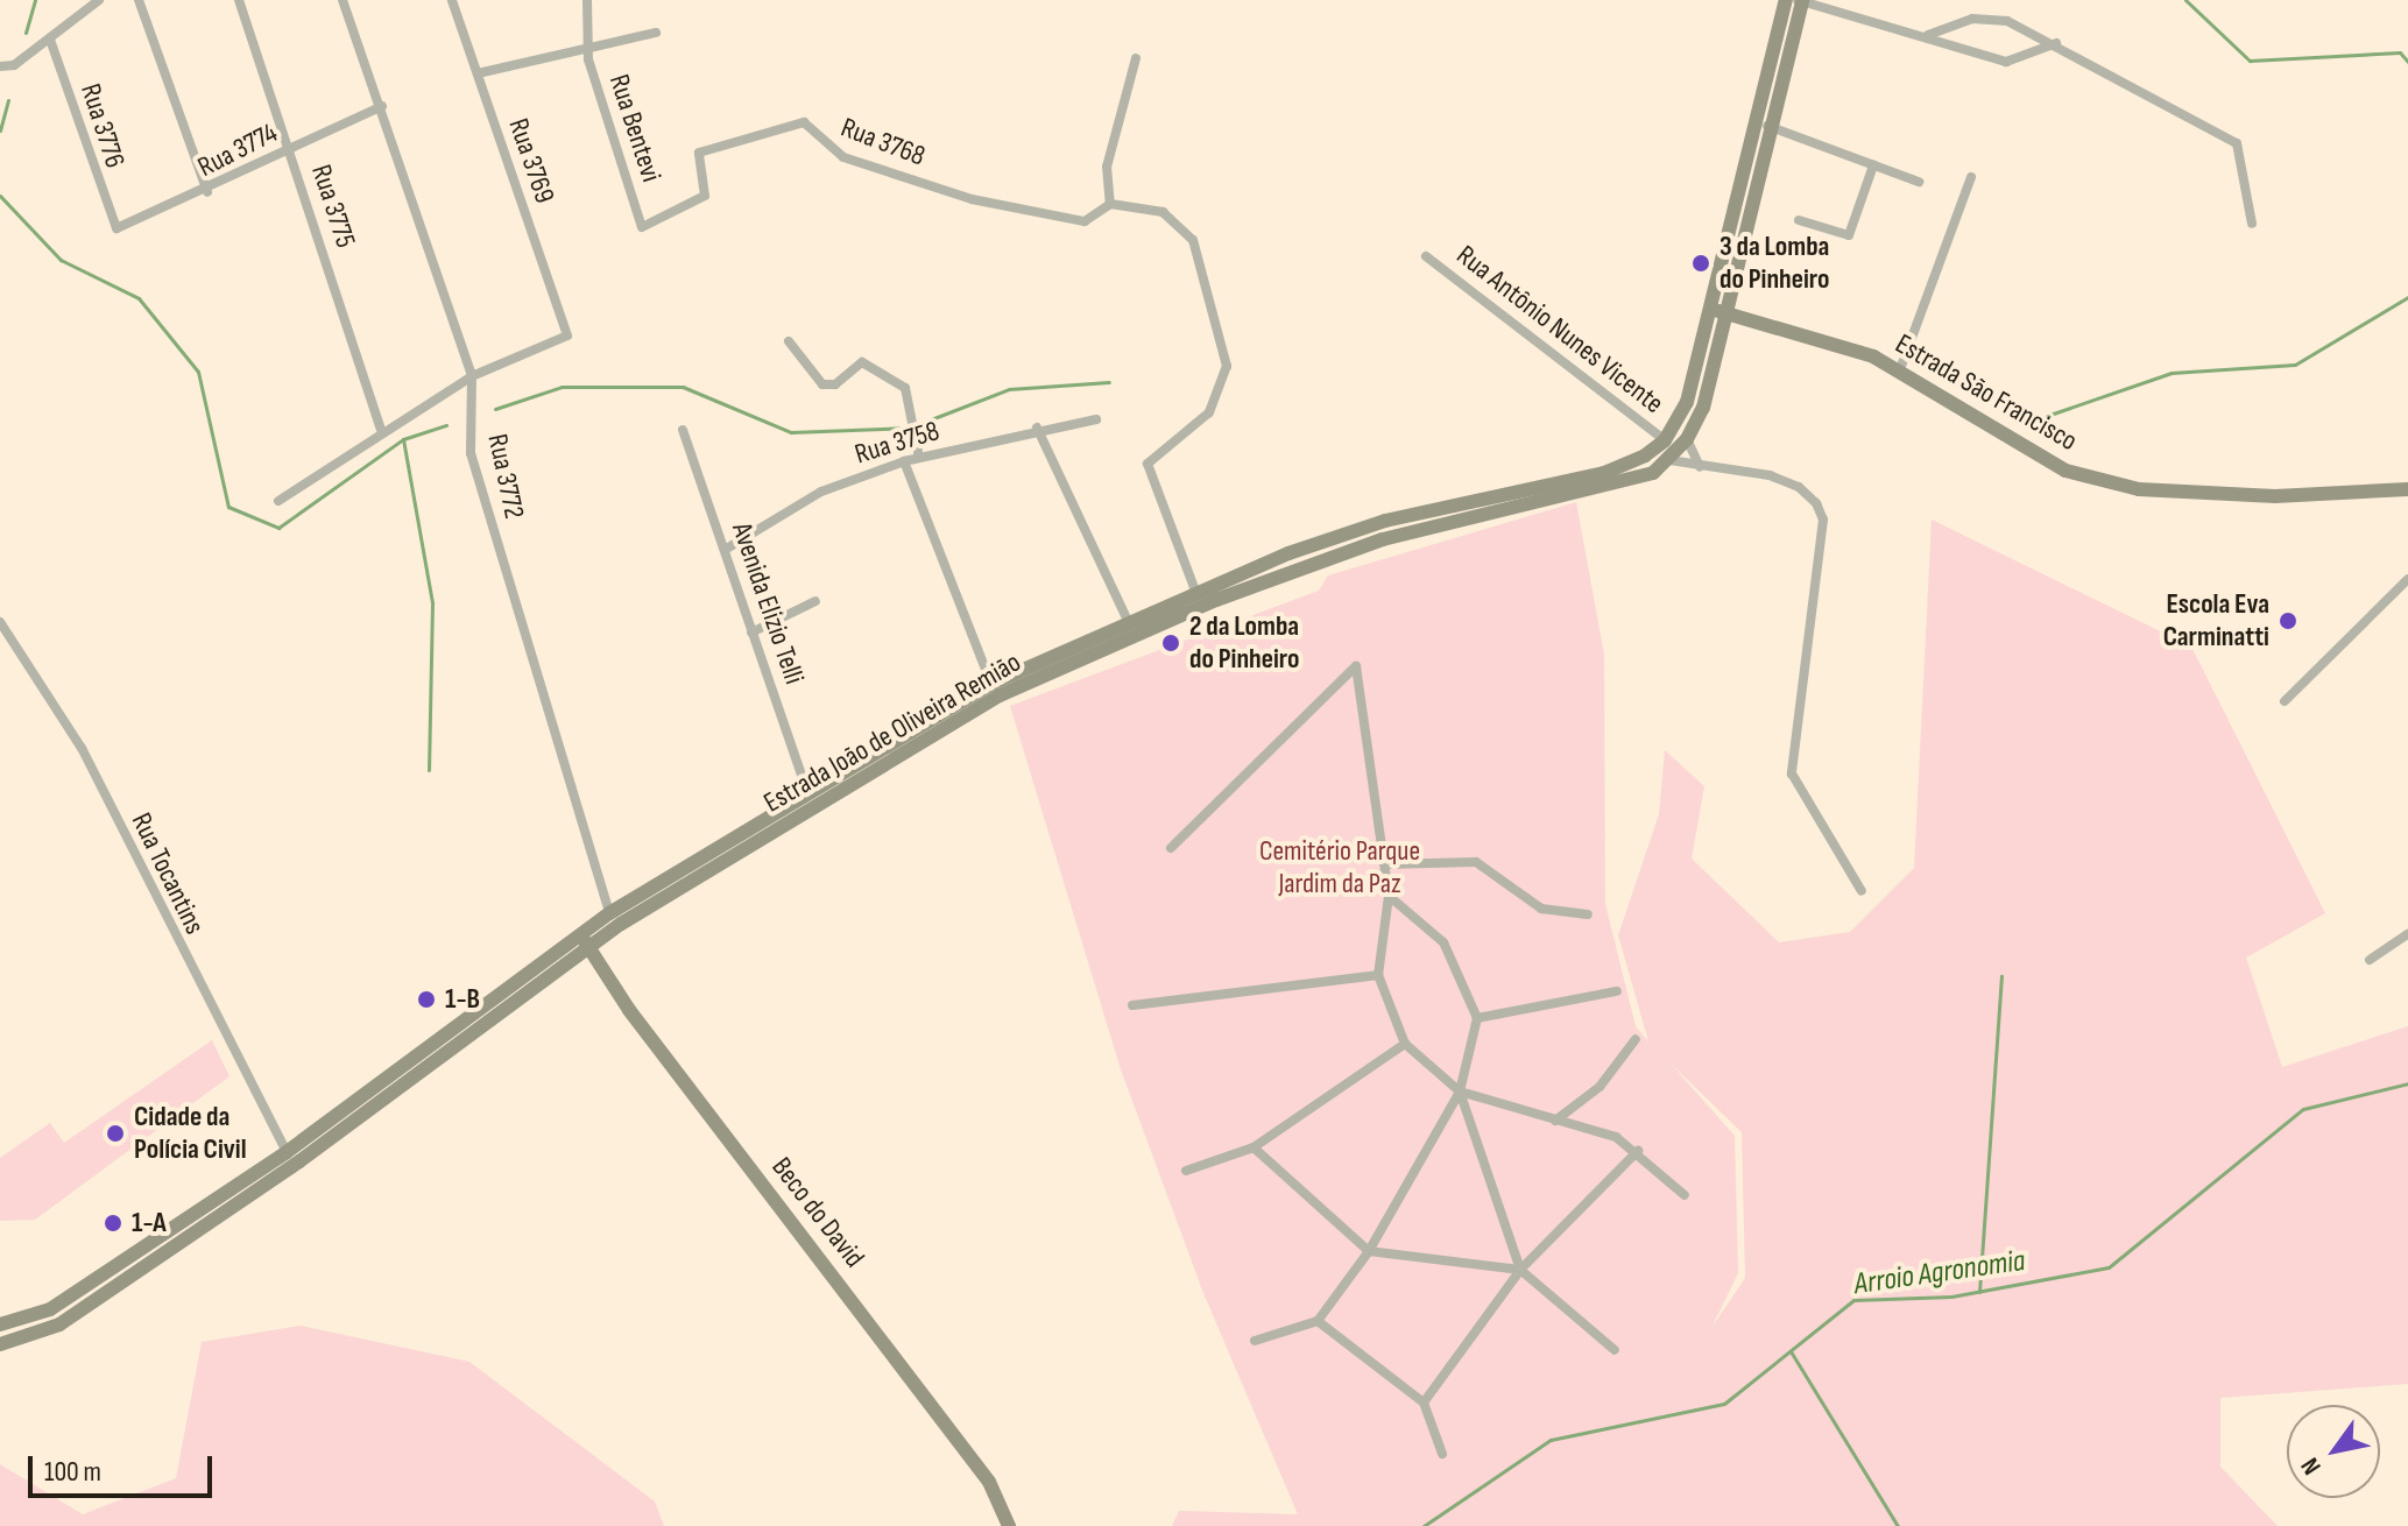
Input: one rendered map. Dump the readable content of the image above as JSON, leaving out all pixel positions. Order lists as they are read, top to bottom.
{
  "streets": {
    "main road": ["Estrada São Francisco", "Estrada João de Oliveira Remião", "Beco do David"],
    "street": [
      "Rua 3776",
      "Rua Bentevi",
      "Rua 3768",
      "Rua 3774",
      "Rua 3769",
      "Rua 3775",
      "Rua Antônio Nunes Vicente",
      "Rua 3758",
      "Rua 3772",
      "Avenida Elizio Telli",
      "Rua Tocantins"
    ]
  },
  "crossings": [
    ["Rua 3776", "Rua 3774"],
    ["Rua Bentevi", "Rua 3768"],
    ["Rua 3774", "Rua 3775"],
    ["Rua 3774", "Rua 3772"],
    ["Rua 3769", "Rua 3772"],
    ["Rua Antônio Nunes Vicente", "Estrada João de Oliveira Remião"],
    ["Estrada São Francisco", "Estrada João de Oliveira Remião"],
    ["Rua 3758", "Avenida Elizio Telli"],
    ["Rua 3772", "Estrada João de Oliveira Remião"],
    ["Avenida Elizio Telli", "Estrada João de Oliveira Remião"],
    ["Estrada João de Oliveira Remião", "Rua Tocantins"],
    ["Estrada João de Oliveira Remião", "Beco do David"]
  ],
  "water": ["Arroio Agronomia"],
  "parks": ["Cemitério Parque Jardim da Paz"],
  "places": [
    "3 da Lomba do Pinheiro",
    "Escola Eva Carminatti",
    "2 da Lomba do Pinheiro",
    "1-B",
    "Cidade da Polícia Civil",
    "1-A"
  ],
  "scale_bar": "100 m",
  "north": "bottom left"
}
